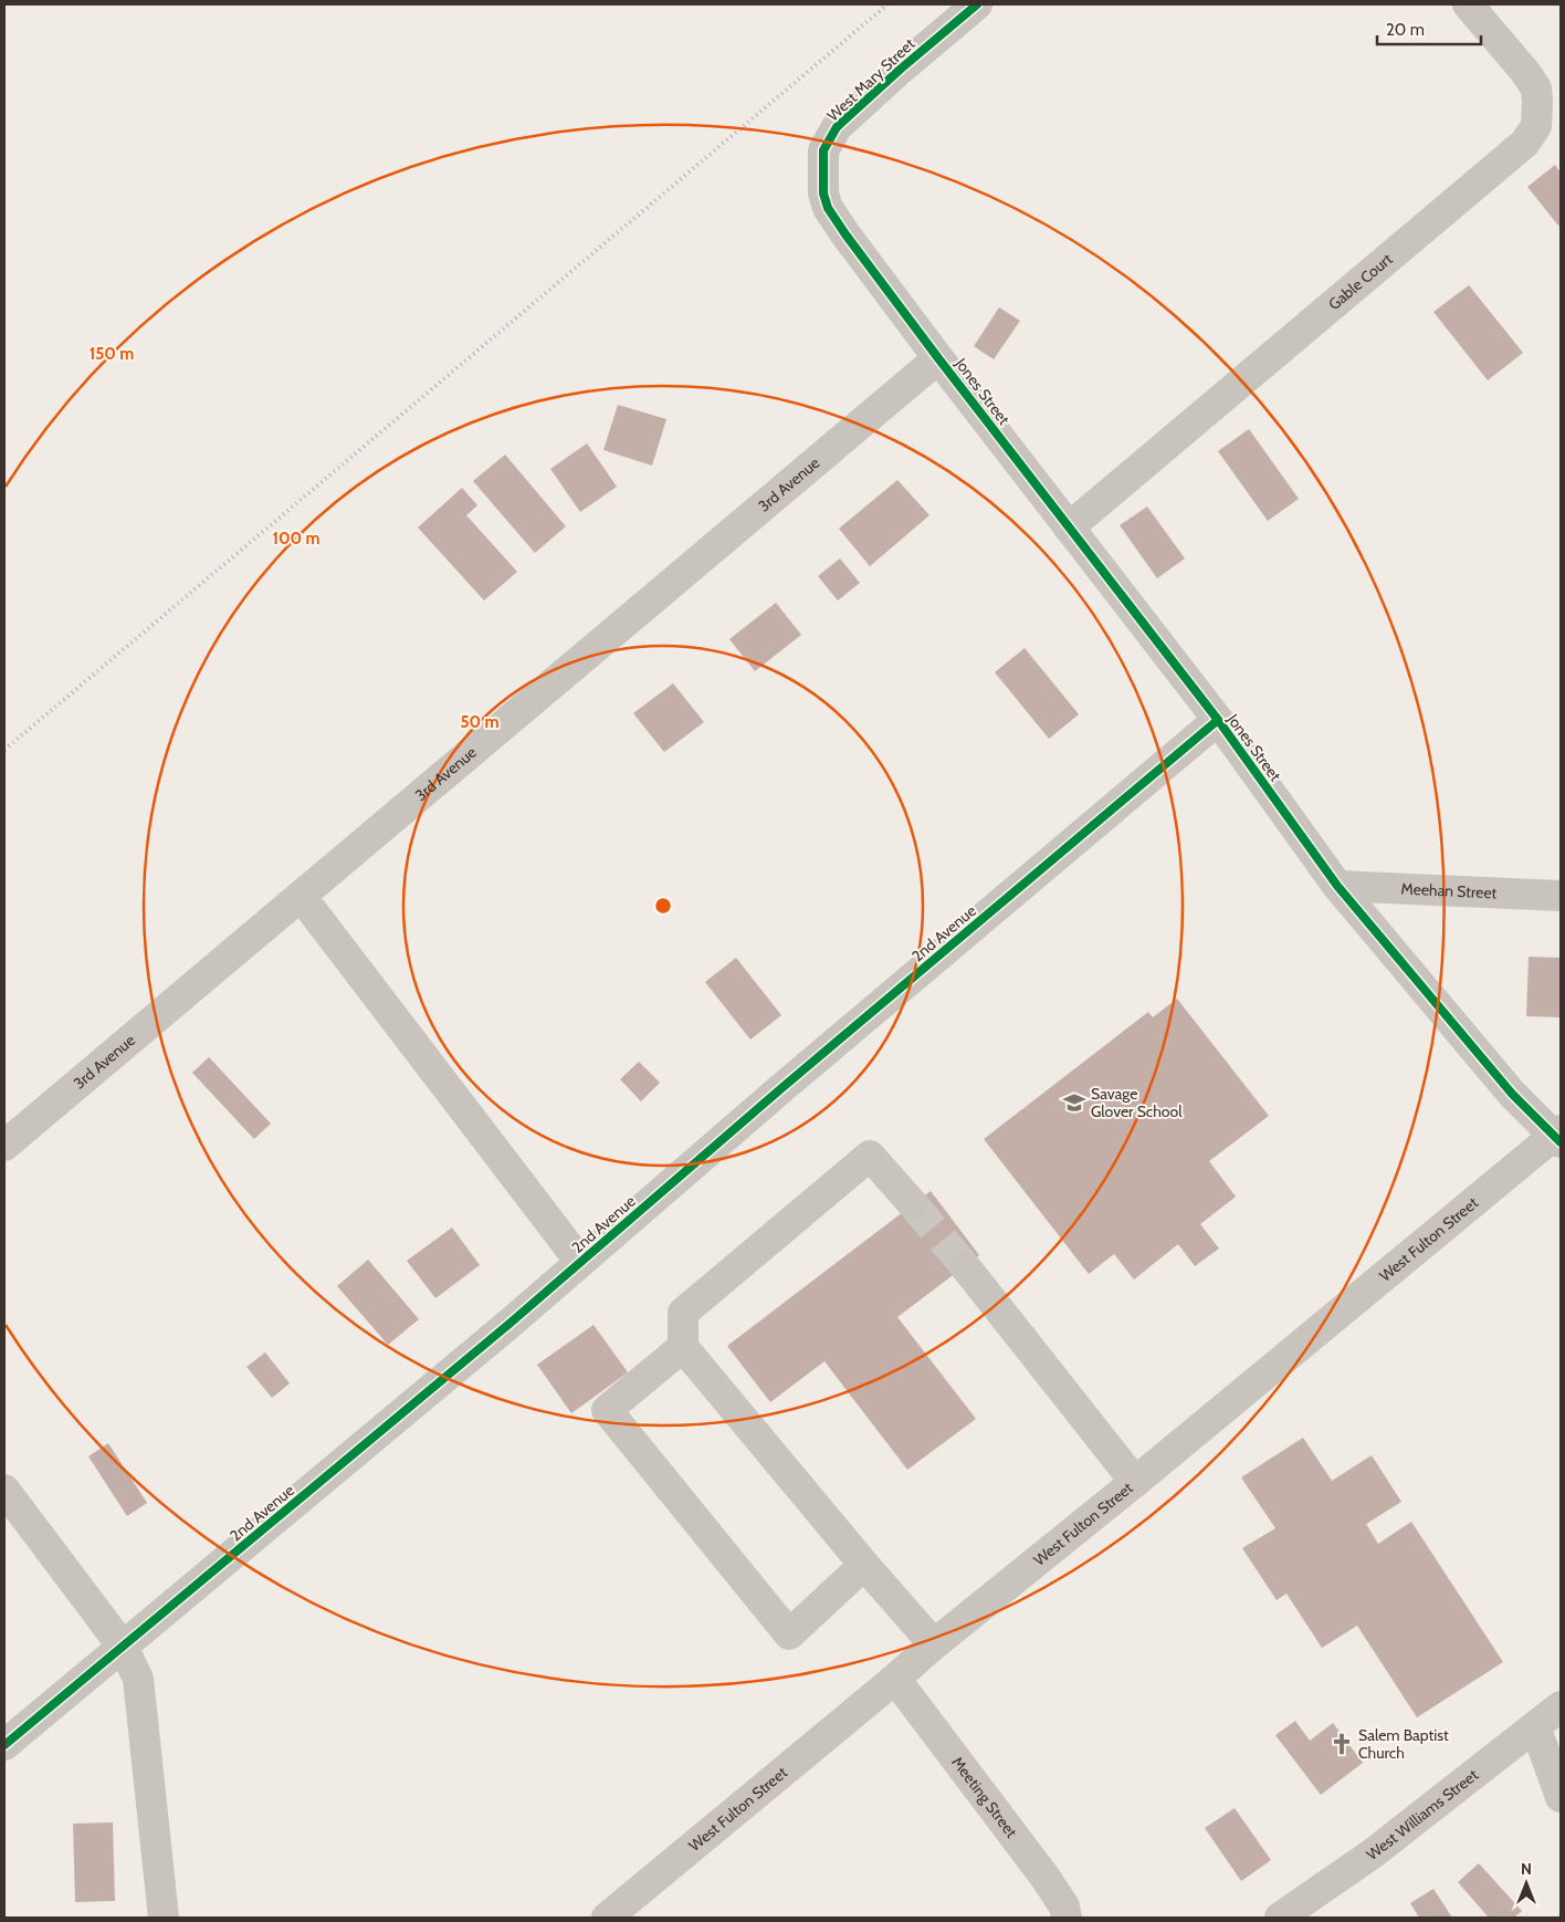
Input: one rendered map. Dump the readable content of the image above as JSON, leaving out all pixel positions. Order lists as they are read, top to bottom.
{
  "streets": {
    "street": [
      "West Mary Street",
      "Gable Court",
      "Jones Street",
      "3rd Avenue",
      "Meehan Street",
      "2nd Avenue",
      "West Fulton Street",
      "Meeting Street",
      "West Williams Street"
    ]
  },
  "crossings": [
    ["West Mary Street", "Jones Street"],
    ["West Mary Street", "3rd Avenue"],
    ["Gable Court", "Jones Street"],
    ["Jones Street", "3rd Avenue"],
    ["Jones Street", "Meehan Street"],
    ["Jones Street", "2nd Avenue"],
    ["Jones Street", "West Fulton Street"],
    ["West Fulton Street", "Meeting Street"]
  ],
  "places": {
    "school or university": ["Savage Glover School"],
    "church": ["Salem Baptist Church"]
  },
  "scale_bar": "20 m",
  "north": "top",
  "rings": ["150 m", "100 m", "50 m"]
}
